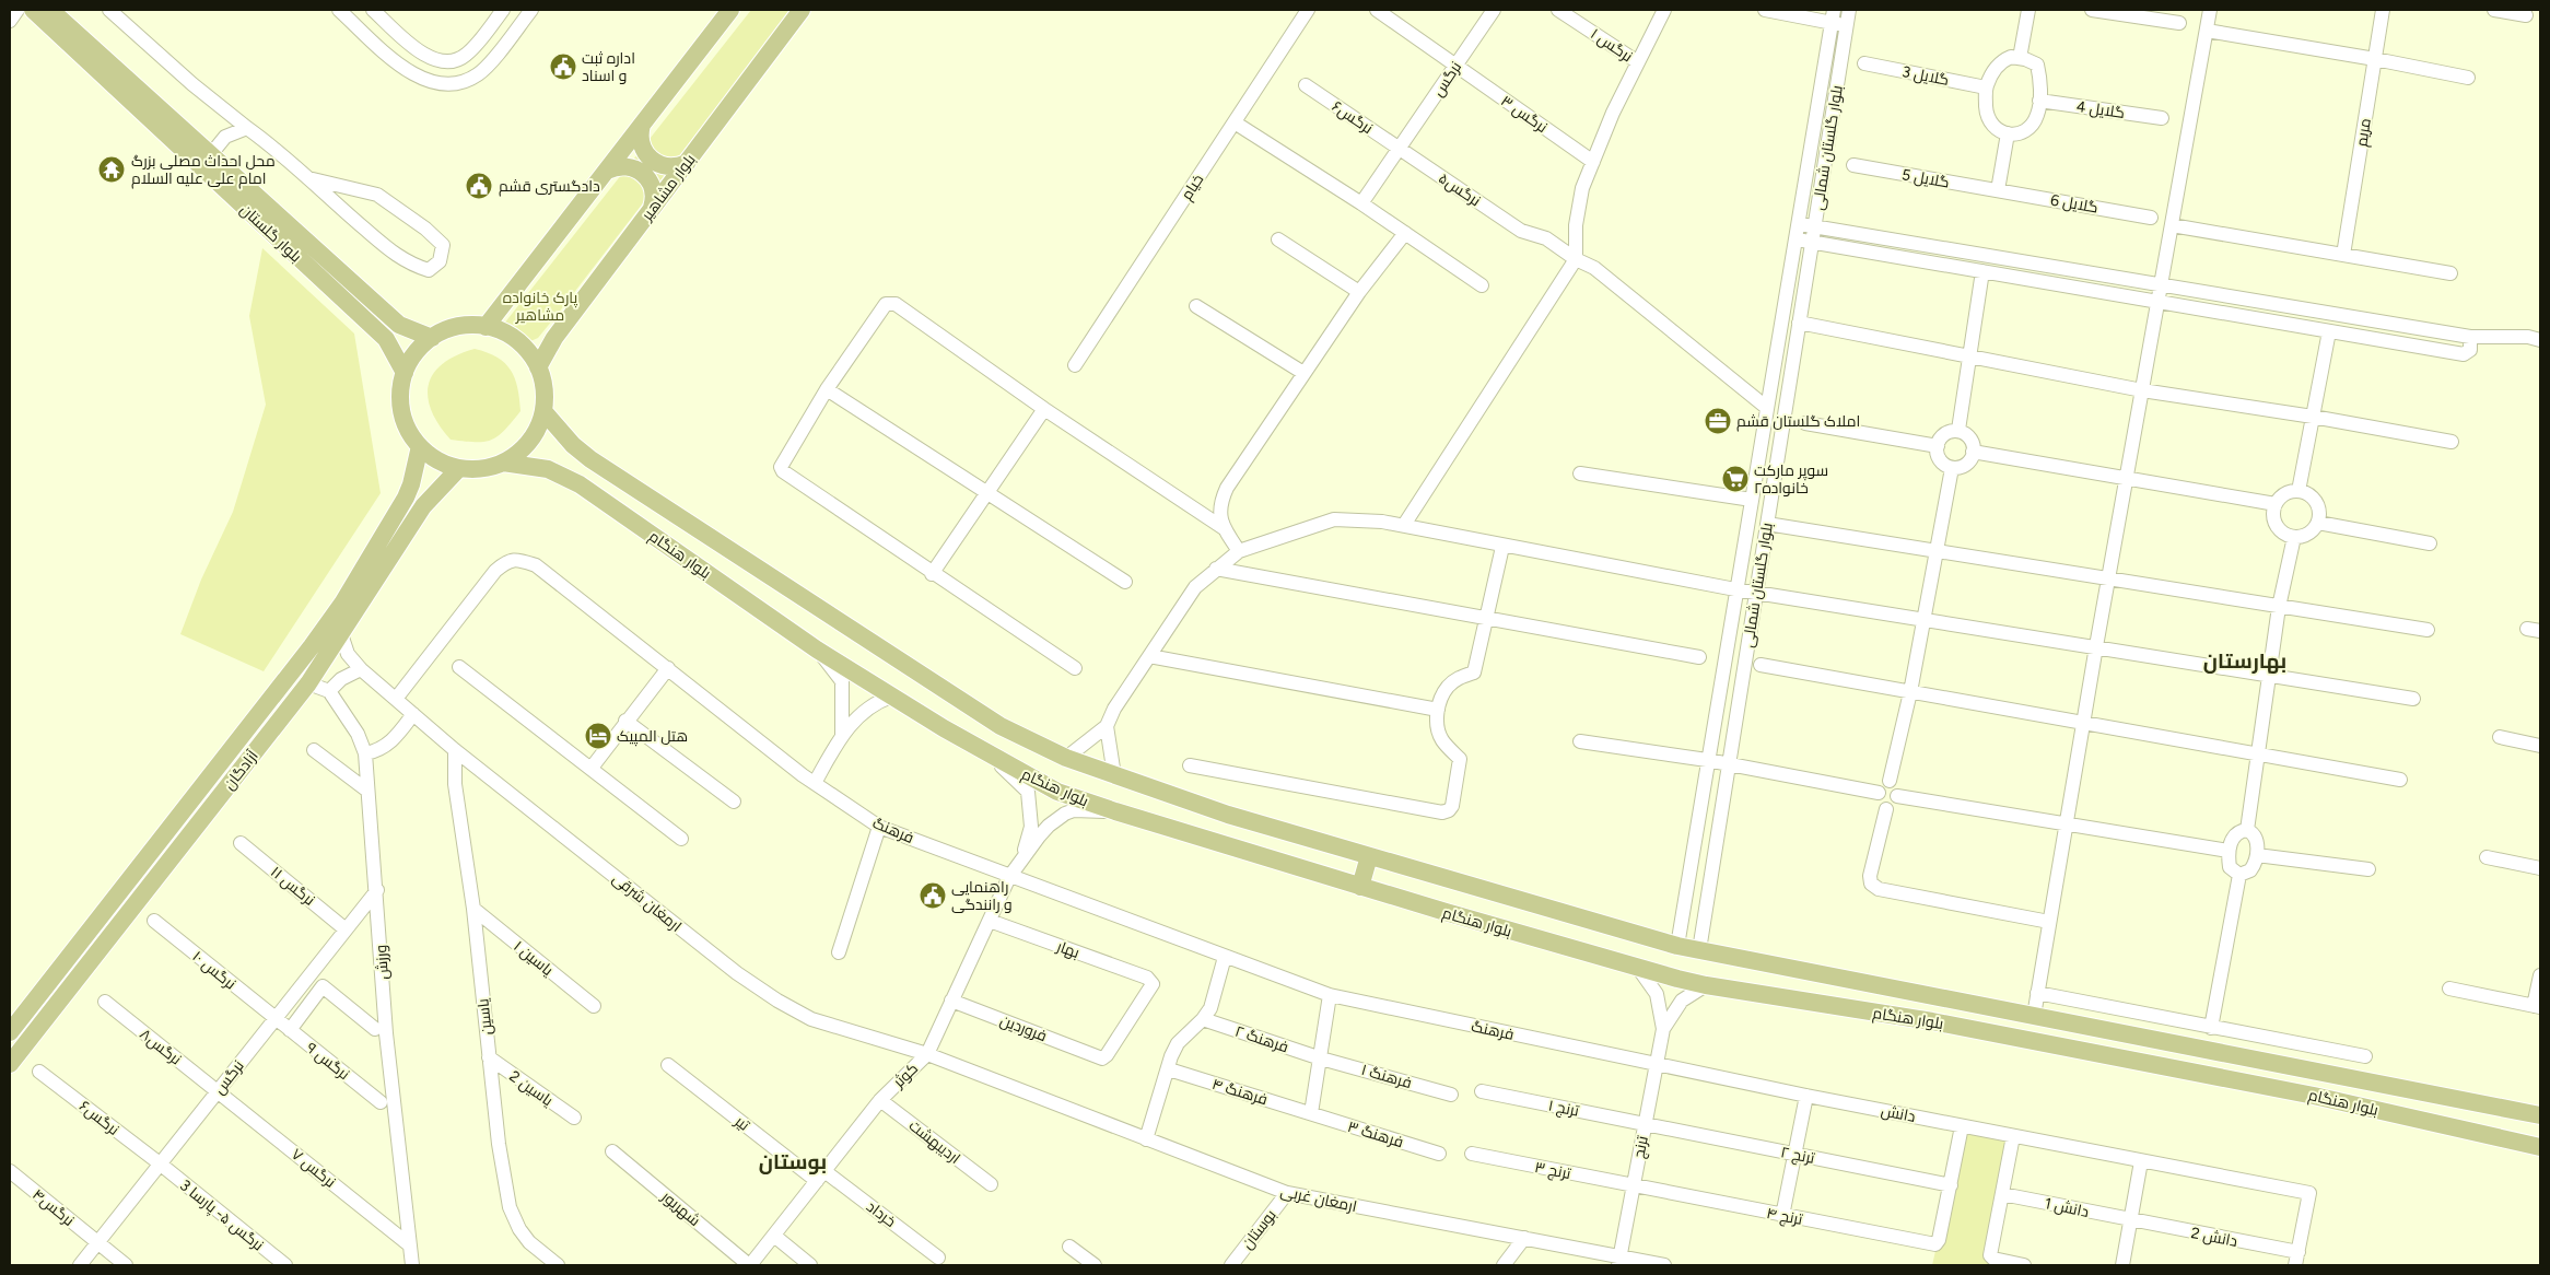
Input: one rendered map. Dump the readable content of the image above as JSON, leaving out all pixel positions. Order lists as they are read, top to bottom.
{
  "streets": {
    "main road": [
      "بلوار مشاهیر",
      "بلوار گلستان",
      "بلوار هنگام",
      "آزادگان"
    ],
    "street": [
      "نرگس ۱",
      "گلایل 3",
      "نرگس",
      "گلایل 4",
      "نرگس ۳",
      "نرگس۶",
      "مریم",
      "بلوار گلستان شمالی",
      "گلایل 5",
      "خیام",
      "نرگس۵",
      "گلایل 6",
      "فرهنگ",
      "نرگس ۱۱",
      "ارمغان شرقی",
      "بهار",
      "یاسین ۱",
      "ورزش",
      "نرگس ۱۰",
      "یاسین",
      "فروردین",
      "فرهنگ ۲",
      "نرگس۸",
      "نرگس ۹",
      "کوثر",
      "فرهنگ ۱",
      "یاسین 2",
      "فرهنگ ۴",
      "ترنج ۱",
      "دانش",
      "تیر",
      "فرهنگ ۳",
      "اردیبهشت",
      "ترنج",
      "ترنج ۲",
      "نرگس ۷",
      "ترنج ۳",
      "ارمغان غربی",
      "نرگس۴",
      "دانش 1",
      "شهریور",
      "خرداد",
      "نرگس ۵- پارسا 3",
      "ترنج ۴",
      "بوستان",
      "دانش 2"
    ]
  },
  "crossings": [
    ["گلایل 3", "گلایل 4"],
    ["نرگس", "نرگس ۳"],
    ["نرگس", "نرگس۶"],
    ["نرگس", "نرگس۵"],
    ["نرگس", "نرگس ۱۱"],
    ["نرگس", "ورزش"],
    ["نرگس", "نرگس ۱۰"],
    ["نرگس", "نرگس۸"],
    ["نرگس", "نرگس ۹"],
    ["نرگس", "نرگس ۷"],
    ["نرگس", "نرگس۴"],
    ["نرگس", "نرگس ۵- پارسا 3"],
    ["نرگس۶", "نرگس۵"],
    ["نرگس۶", "نرگس ۵- پارسا 3"],
    ["بلوار گلستان شمالی", "نرگس۵"],
    ["بلوار گلستان شمالی", "بلوار هنگام"],
    ["گلایل 5", "گلایل 6"],
    ["بلوار مشاهیر", "بلوار گلستان"],
    ["بلوار مشاهیر", "بلوار هنگام"],
    ["بلوار مشاهیر", "آزادگان"],
    ["بلوار گلستان", "بلوار هنگام"],
    ["بلوار گلستان", "آزادگان"],
    ["بلوار هنگام", "آزادگان"],
    ["بلوار هنگام", "کوثر"],
    ["آزادگان", "ارمغان شرقی"],
    ["فرهنگ", "ارمغان شرقی"],
    ["فرهنگ", "کوثر"],
    ["فرهنگ", "دانش"],
    ["فرهنگ", "ترنج"],
    ["ارمغان شرقی", "یاسین"],
    ["ارمغان شرقی", "کوثر"],
    ["ارمغان شرقی", "ارمغان غربی"],
    ["بهار", "فروردین"],
    ["بهار", "کوثر"],
    ["یاسین ۱", "یاسین"],
    ["ورزش", "نرگس ۷"],
    ["نرگس ۱۰", "نرگس ۹"],
    ["یاسین", "یاسین 2"],
    ["فروردین", "کوثر"],
    ["فرهنگ ۲", "فرهنگ ۱"],
    ["نرگس۸", "نرگس ۷"],
    ["کوثر", "تیر"],
    ["کوثر", "اردیبهشت"],
    ["کوثر", "ارمغان غربی"],
    ["کوثر", "شهریور"],
    ["کوثر", "خرداد"],
    ["فرهنگ ۴", "فرهنگ ۳"],
    ["ترنج ۱", "ترنج"],
    ["ترنج ۱", "ترنج ۲"],
    ["دانش", "ترنج"],
    ["دانش", "دانش 2"],
    ["تیر", "خرداد"],
    ["ترنج", "ترنج ۲"],
    ["ترنج", "ترنج ۳"],
    ["ترنج", "ارمغان غربی"],
    ["ترنج", "ترنج ۴"],
    ["ترنج ۲", "ترنج ۴"],
    ["ترنج ۳", "ترنج ۴"],
    ["ارمغان غربی", "بوستان"],
    ["دانش 1", "دانش 2"]
  ],
  "districts": ["بهارستان", "بوستان"],
  "parks": ["پارک خانواده مشاهیر"],
  "places": {
    "public building": ["اداره ثبت و اسناد", "دادگستری قشم", "راهنمایی و رانندگی"],
    "temple": ["محل احداث مصلی بزرگ امام علی علیه السلام"],
    "office": ["املاک گلستان قشم"],
    "supermarket": ["سوپر ماركت خانواده٢"],
    "hotel": ["هتل المپیک"]
  }
}
